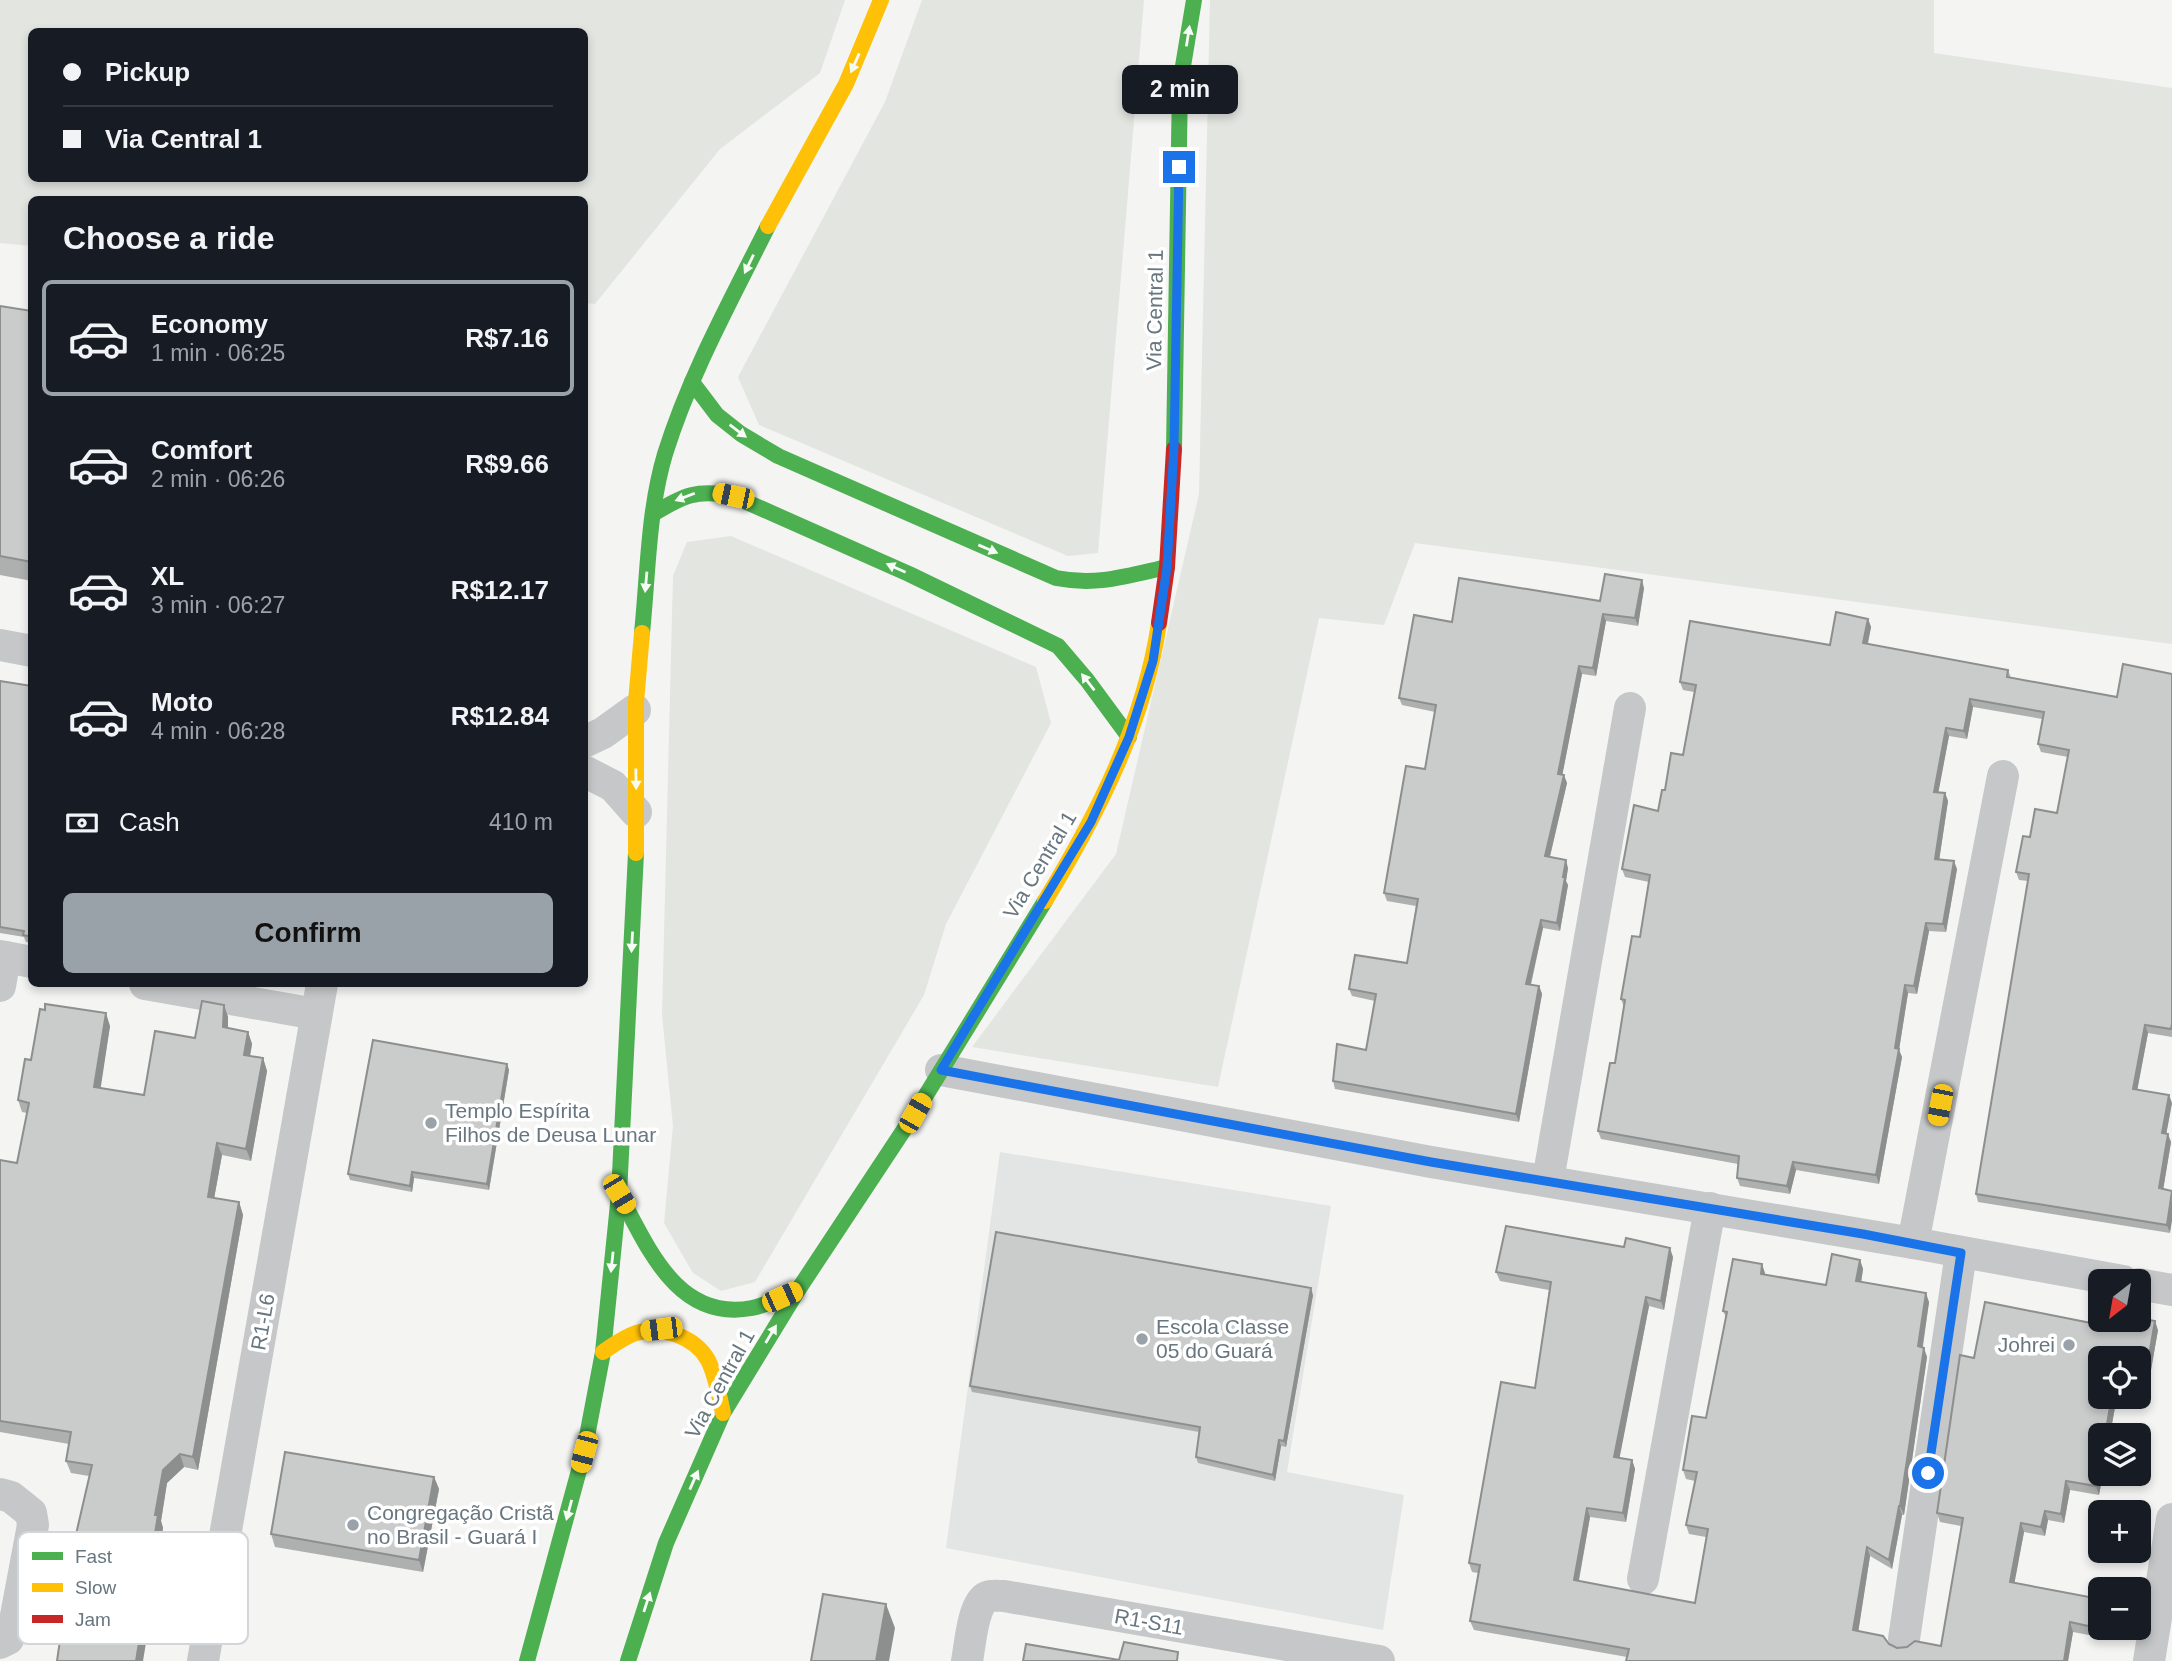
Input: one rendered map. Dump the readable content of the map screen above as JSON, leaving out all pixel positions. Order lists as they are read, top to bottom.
{
  "streets": {
    "main road": ["Via Central 1"],
    "street": ["R1-L6", "R1-S11"]
  },
  "one_way": ["Via Central 1"],
  "places": [
    "Templo Espírita Filhos de Deusa Lunar",
    "Escola Classe 05 do Guará",
    "Johrei",
    "Congregação Cristã no Brasil - Guará I"
  ],
  "legend": ["Fast", "Slow", "Jam"],
  "north": "bottom left",
  "page": {
    "banner": ["Pickup", "Via Central 1"],
    "bubble": "2 min",
    "heading": "Choose a ride",
    "list": [
      {
        "name": "Economy",
        "note": "1 min · 06:25",
        "value": "R$7.16"
      },
      {
        "name": "Comfort",
        "note": "2 min · 06:26",
        "value": "R$9.66"
      },
      {
        "name": "XL",
        "note": "3 min · 06:27",
        "value": "R$12.17"
      },
      {
        "name": "Moto",
        "note": "4 min · 06:28",
        "value": "R$12.84"
      }
    ],
    "pay": ["Cash", "410 m"],
    "buttons": "Confirm",
    "map_buttons": ["+", "−"]
  }
}
